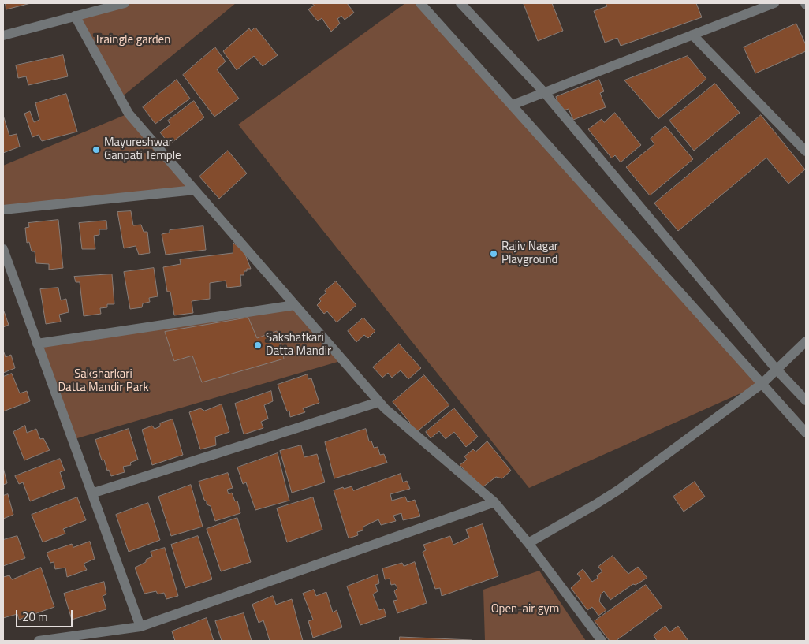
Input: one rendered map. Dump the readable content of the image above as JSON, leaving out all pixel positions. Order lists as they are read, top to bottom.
{
  "parks": ["Traingle garden", "Saksharkari Datta Mandir Park", "Open-air gym"],
  "places": ["Mayureshwar Ganpati Temple", "Rajiv Nagar Playground", "Sakshatkari Datta Mandir"],
  "scale_bar": "20 m"
}
